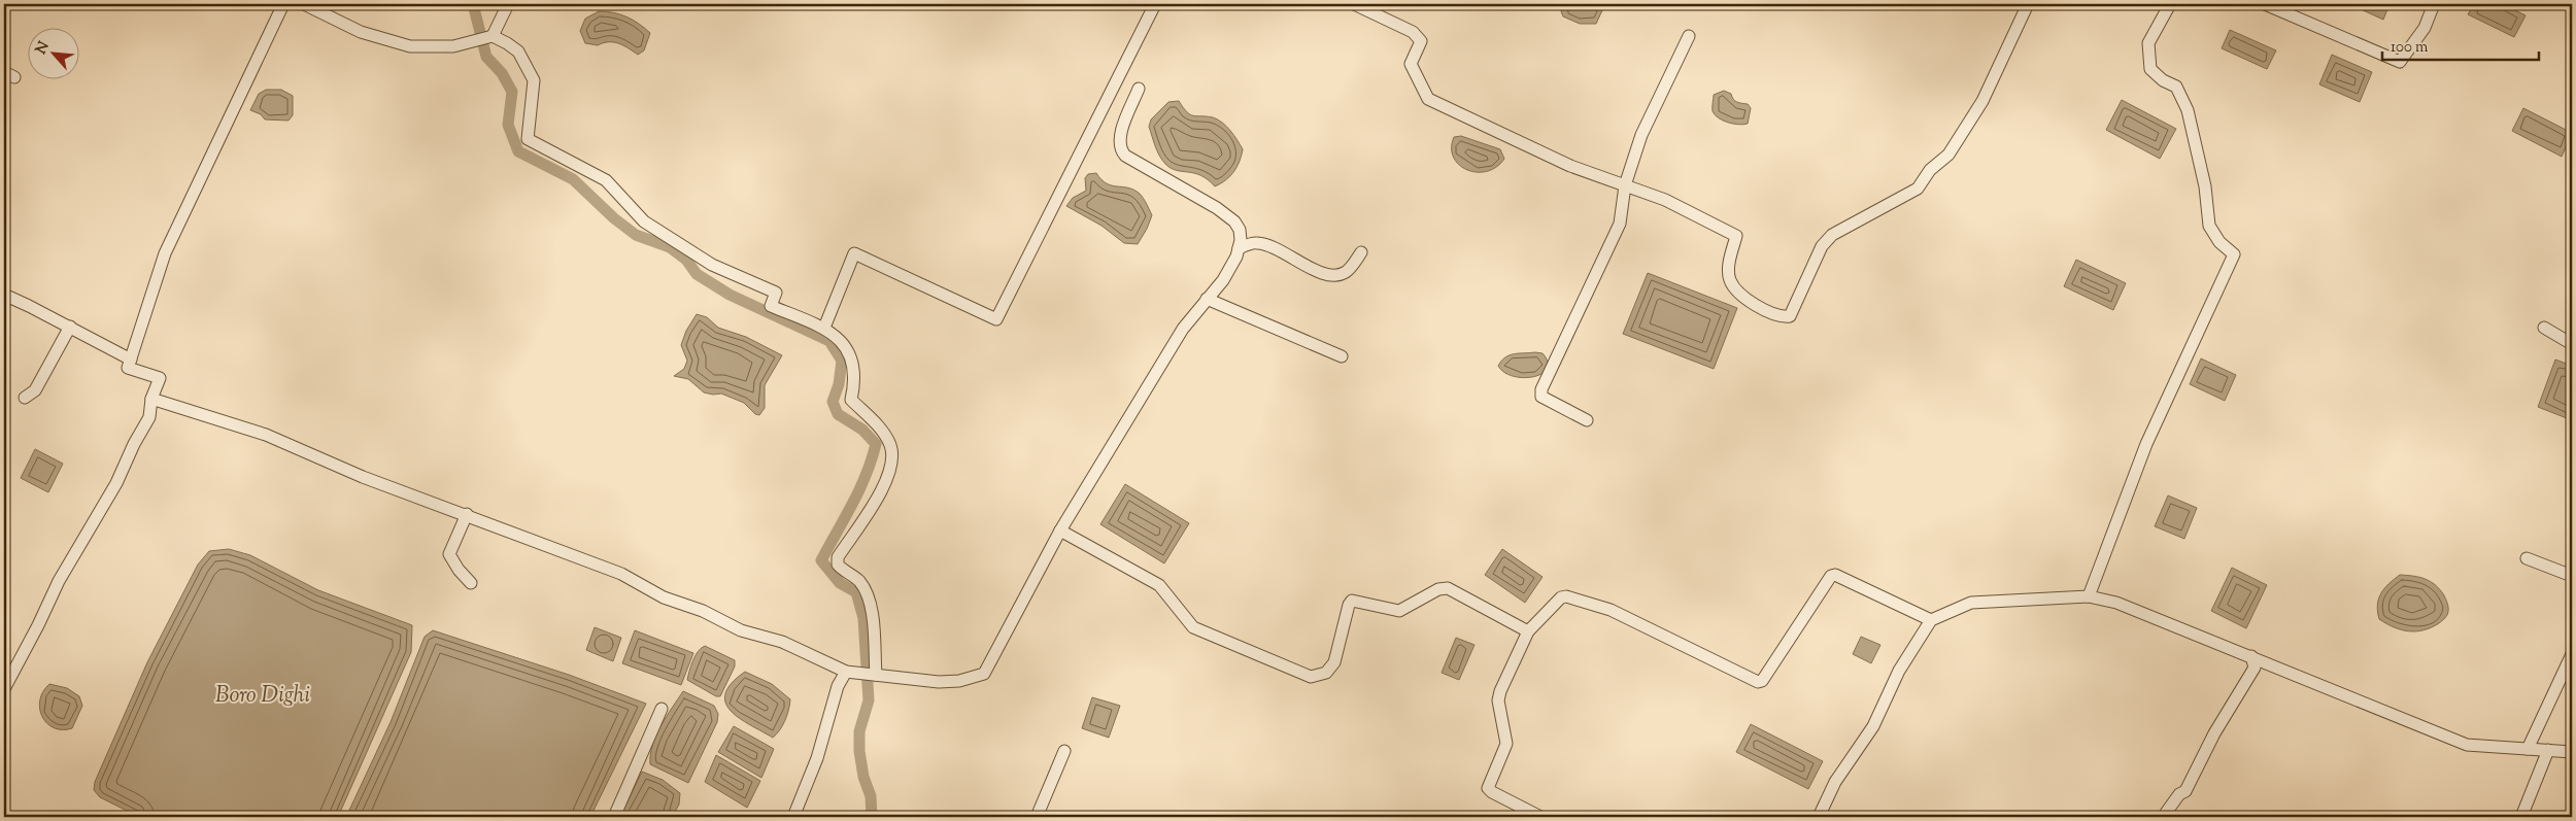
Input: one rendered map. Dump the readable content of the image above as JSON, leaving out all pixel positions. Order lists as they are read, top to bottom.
{
  "water": ["Boro Dighi"],
  "scale_bar": "100 m",
  "north": "top left"
}
